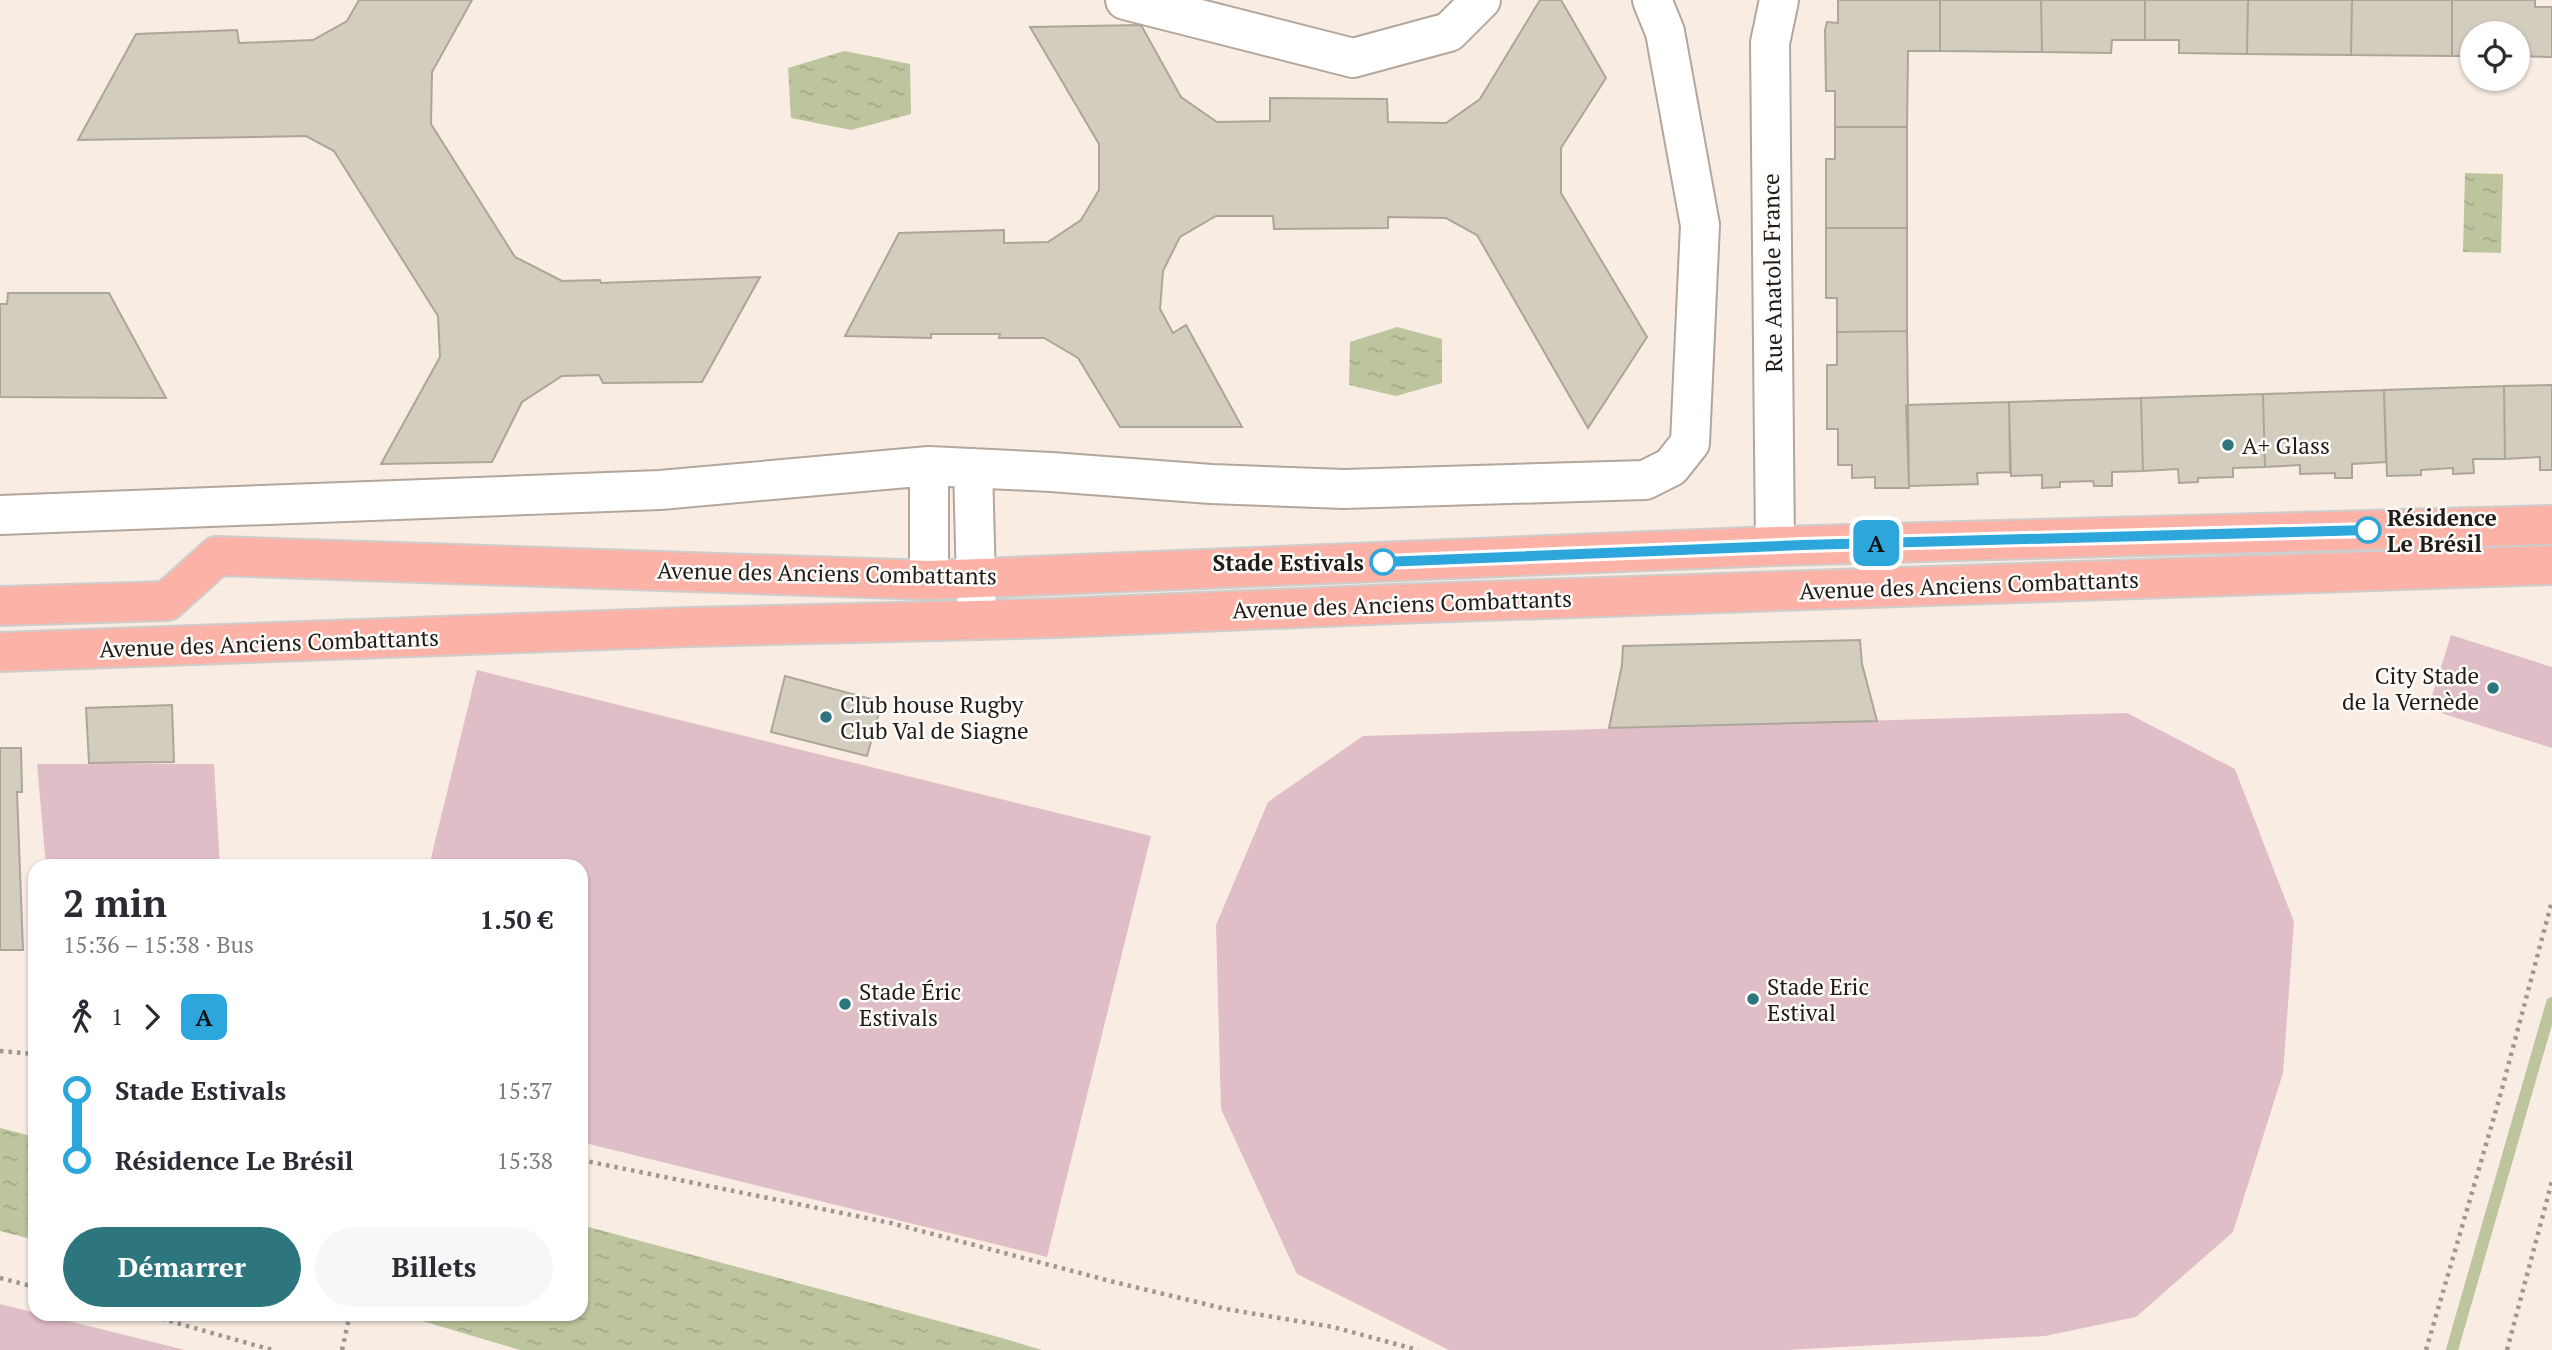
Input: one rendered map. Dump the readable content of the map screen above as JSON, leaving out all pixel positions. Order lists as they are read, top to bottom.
{
  "streets": {
    "main road": ["Avenue des Anciens Combattants"],
    "street": ["Rue Anatole France"]
  },
  "crossings": [
    ["Rue Anatole France", "Avenue des Anciens Combattants"]
  ],
  "places": [
    "A+ Glass",
    "Résidence Le Brésil",
    "Stade Estivals",
    "City Stade de la Vernède",
    "Club house Rugby Club Val de Siagne",
    "Stade Eric Estival",
    "Stade Éric Estivals"
  ],
  "lines": ["bus line A"],
  "page": {
    "on_map": "A",
    "heading": ["2 min", "15:36 – 15:38 · Bus", "1.50 €"],
    "legs": ["1", "A"],
    "list": [
      {
        "name": "Stade Estivals",
        "value": "15:37"
      },
      {
        "name": "Résidence Le Brésil",
        "value": "15:38"
      }
    ],
    "buttons": ["Démarrer", "Billets"]
  }
}
